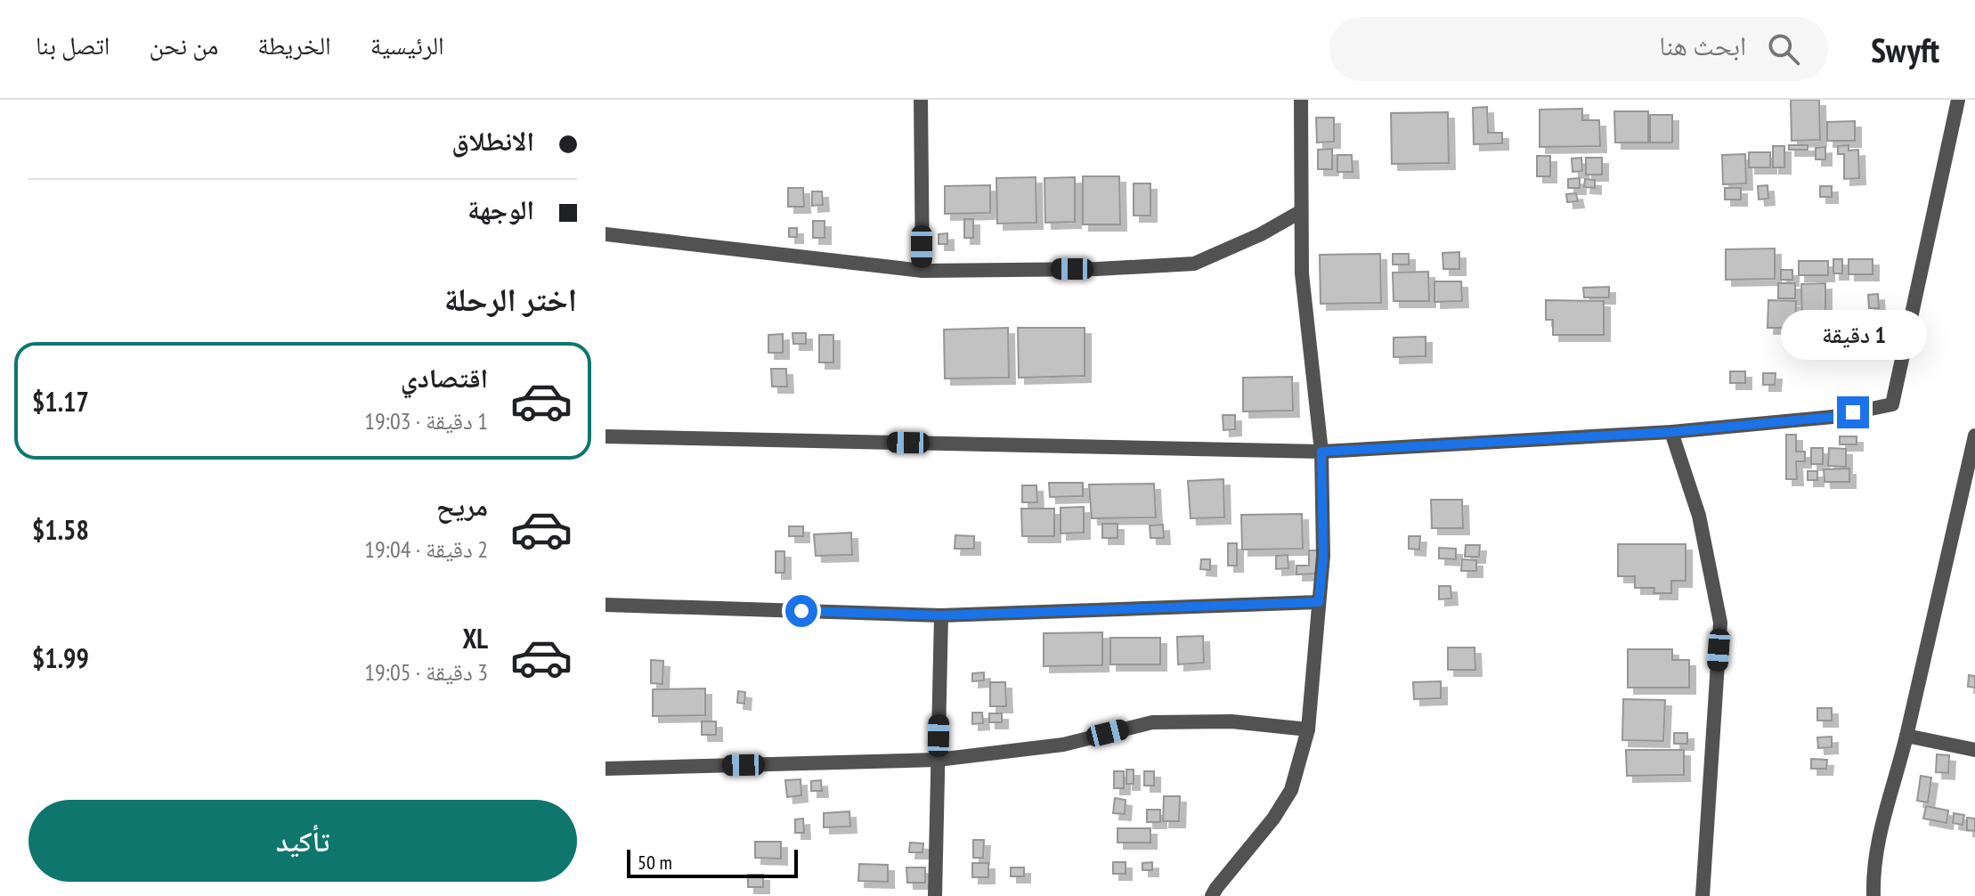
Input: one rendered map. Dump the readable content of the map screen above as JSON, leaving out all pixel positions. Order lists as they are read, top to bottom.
{
  "scale_bar": "50 m",
  "page": {
    "header": "Swyft",
    "search": "ابحث هنا",
    "nav": [
      "الرئيسية",
      "الخريطة",
      "من نحن",
      "اتصل بنا"
    ],
    "banner": ["الانطلاق", "الوجهة"],
    "heading": "اختر الرحلة",
    "bubble": "1 دقيقة",
    "list": [
      {
        "name": "اقتصادي",
        "note": "1 دقيقة · 19:03",
        "value": "$1.17"
      },
      {
        "name": "مريح",
        "note": "2 دقيقة · 19:04",
        "value": "$1.58"
      },
      {
        "name": "XL",
        "note": "3 دقيقة · 19:05",
        "value": "$1.99"
      }
    ],
    "buttons": "تأكيد",
    "scale": "50 m"
  }
}
